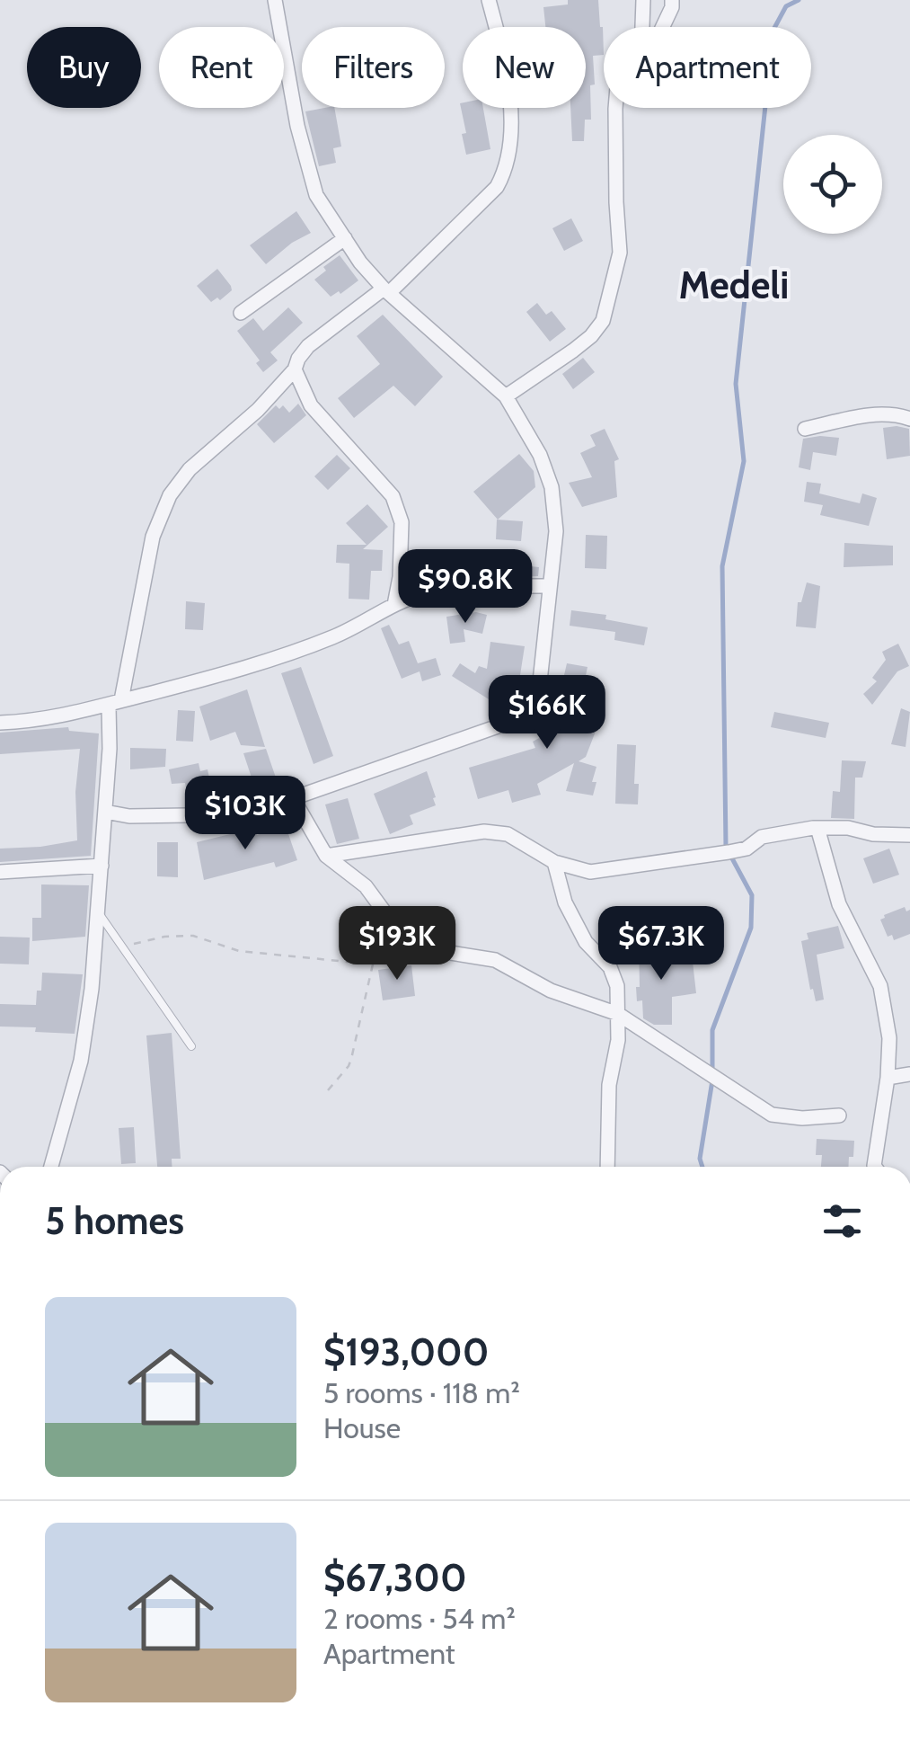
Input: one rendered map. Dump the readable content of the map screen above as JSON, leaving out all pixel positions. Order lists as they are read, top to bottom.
{
  "districts": ["Medeli"],
  "page": {
    "chip": [
      "Buy",
      "Rent",
      "Filters",
      "New",
      "Apartment"
    ],
    "price": [
      "$90.8K",
      "$166K",
      "$103K",
      "$193K",
      "$67.3K"
    ],
    "heading": "5 homes",
    "list": [
      {
        "name": "$193,000",
        "note": "5 rooms · 118 m² · House"
      },
      {
        "name": "$67,300",
        "note": "2 rooms · 54 m² · Apartment"
      }
    ]
  }
}
